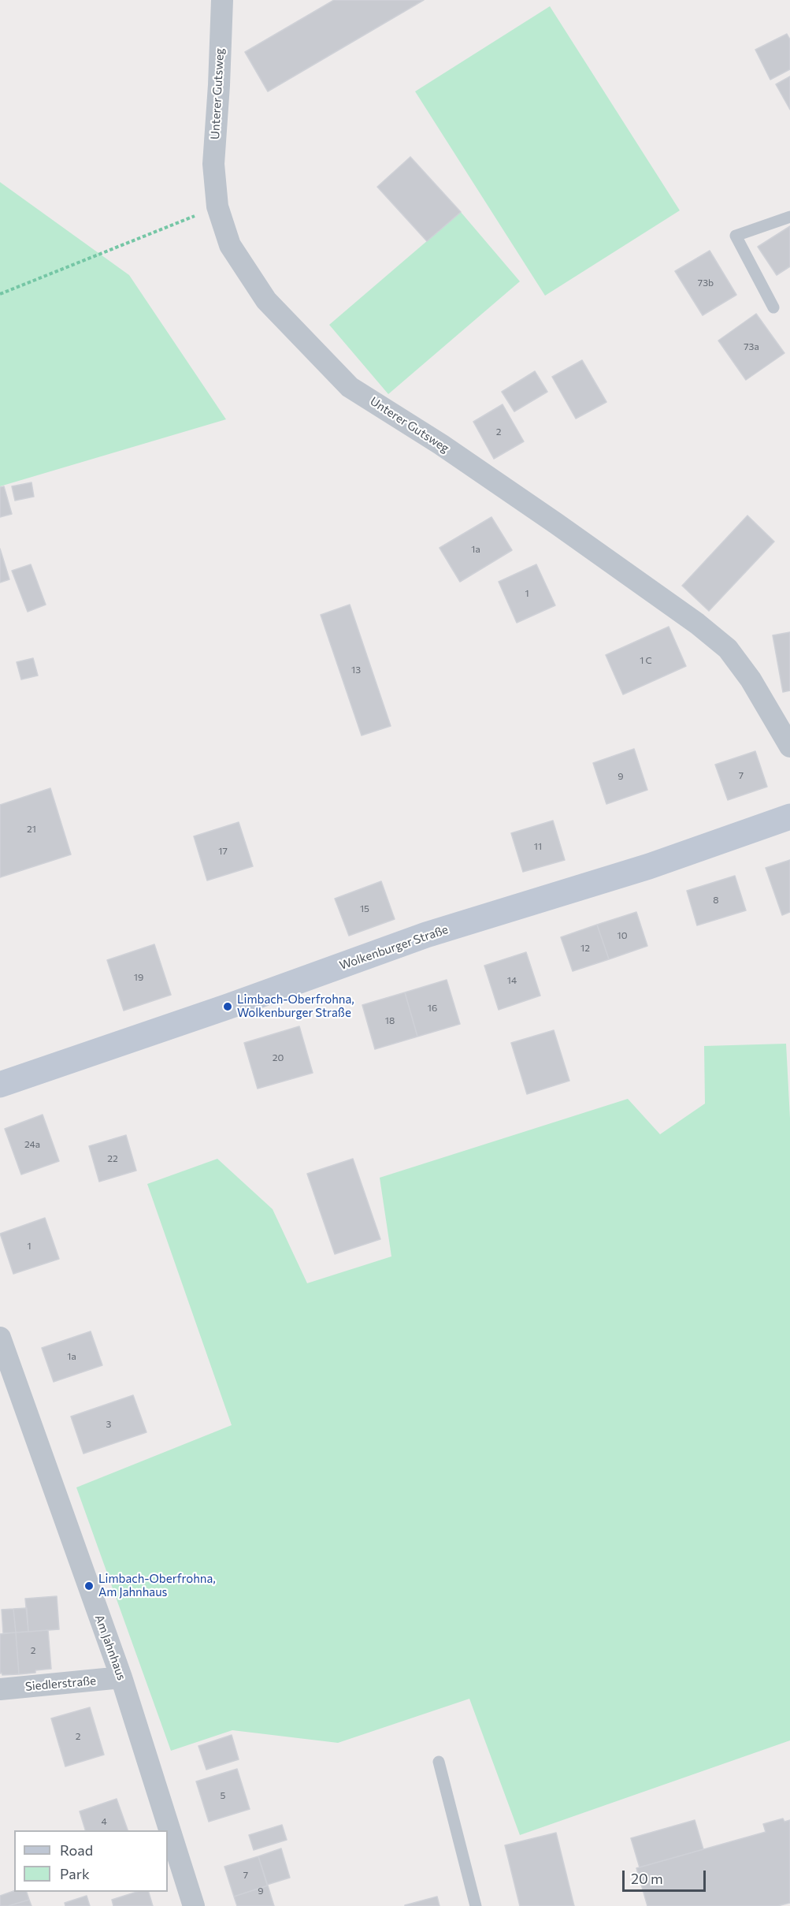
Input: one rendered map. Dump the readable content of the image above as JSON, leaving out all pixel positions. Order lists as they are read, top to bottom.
{
  "streets": {
    "main road": ["Wolkenburger Straße"],
    "street": ["Unterer Gutsweg", "Am Jahnhaus", "Siedlerstraße"]
  },
  "crossings": [
    ["Am Jahnhaus", "Siedlerstraße"]
  ],
  "places": ["Limbach-Oberfrohna, Wolkenburger Straße", "Limbach-Oberfrohna, Am Jahnhaus"],
  "house_numbers": [
    "73b",
    "73a",
    "2",
    "1a",
    "1",
    "1 C",
    "13",
    "7",
    "9",
    "21",
    "11",
    "17",
    "8",
    "15",
    "10",
    "12",
    "19",
    "14",
    "16",
    "18",
    "20",
    "24a",
    "22",
    "1",
    "1a",
    "3",
    "2",
    "2",
    "5",
    "4",
    "7",
    "9"
  ],
  "legend": ["Road", "Park"],
  "scale_bar": "20 m"
}
